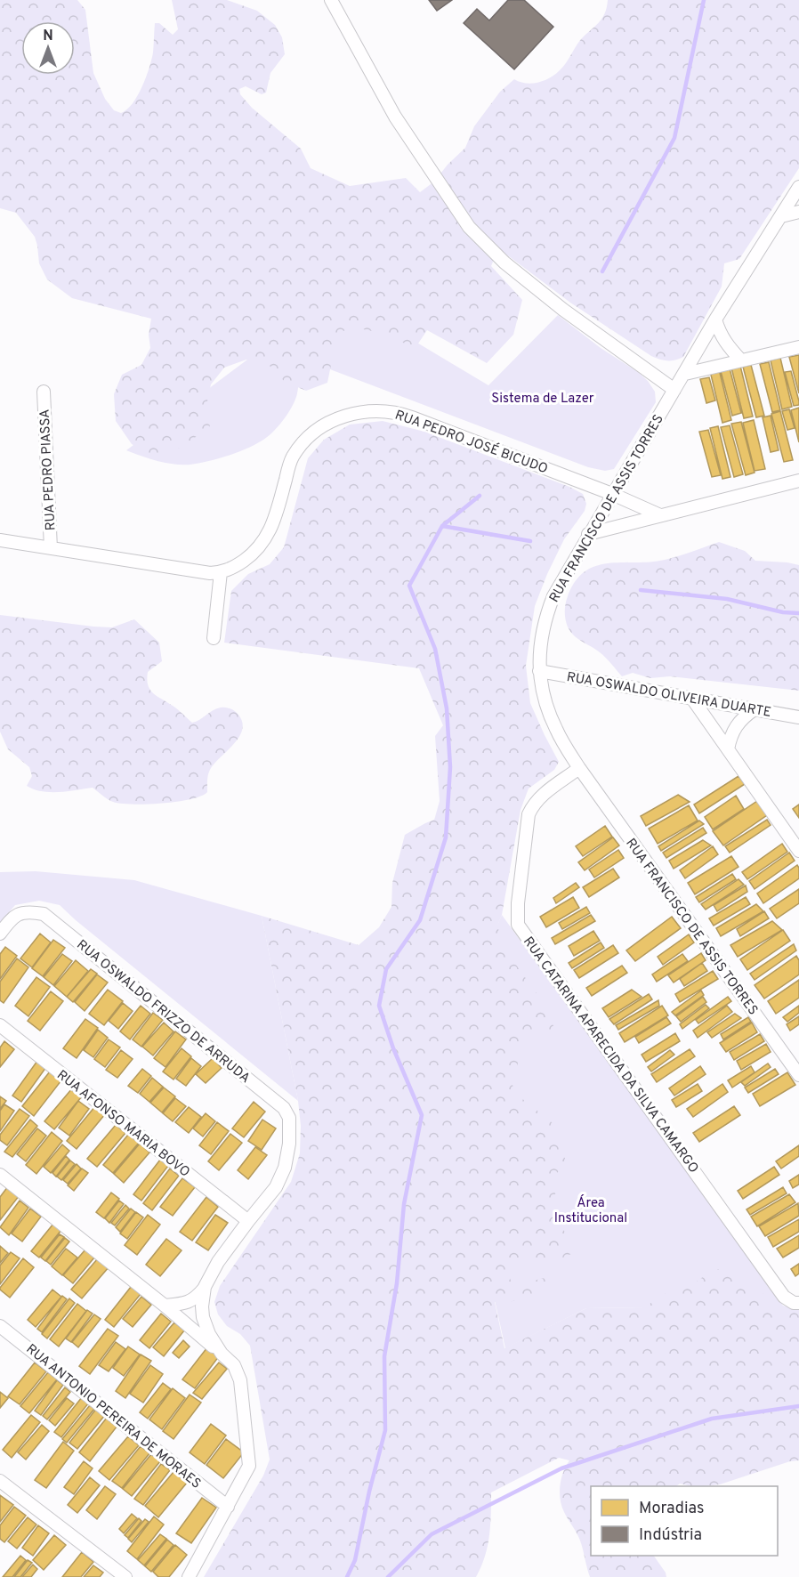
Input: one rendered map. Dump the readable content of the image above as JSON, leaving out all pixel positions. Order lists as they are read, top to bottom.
{
  "streets": {
    "street": [
      "RUA PEDRO JOSÉ BICUDO",
      "RUA PEDRO PIASSA",
      "RUA FRANCISCO DE ASSIS TORRES",
      "RUA OSWALDO OLIVEIRA DUARTE",
      "RUA OSWALDO FRIZZO DE ARRUDA",
      "RUA CATARINA APARECIDA DA SILVA CAMARGO",
      "RUA AFONSO MARIA BOVO",
      "RUA ANTONIO PEREIRA DE MORAES"
    ]
  },
  "crossings": [
    ["RUA PEDRO JOSÉ BICUDO", "RUA FRANCISCO DE ASSIS TORRES"],
    ["RUA FRANCISCO DE ASSIS TORRES", "RUA OSWALDO OLIVEIRA DUARTE"],
    ["RUA FRANCISCO DE ASSIS TORRES", "RUA CATARINA APARECIDA DA SILVA CAMARGO"],
    ["RUA OSWALDO FRIZZO DE ARRUDA", "RUA AFONSO MARIA BOVO"]
  ],
  "parks": ["Sistema de Lazer", "Área Institucional"],
  "legend": ["Moradias", "Indústria"],
  "north": "top"
}
